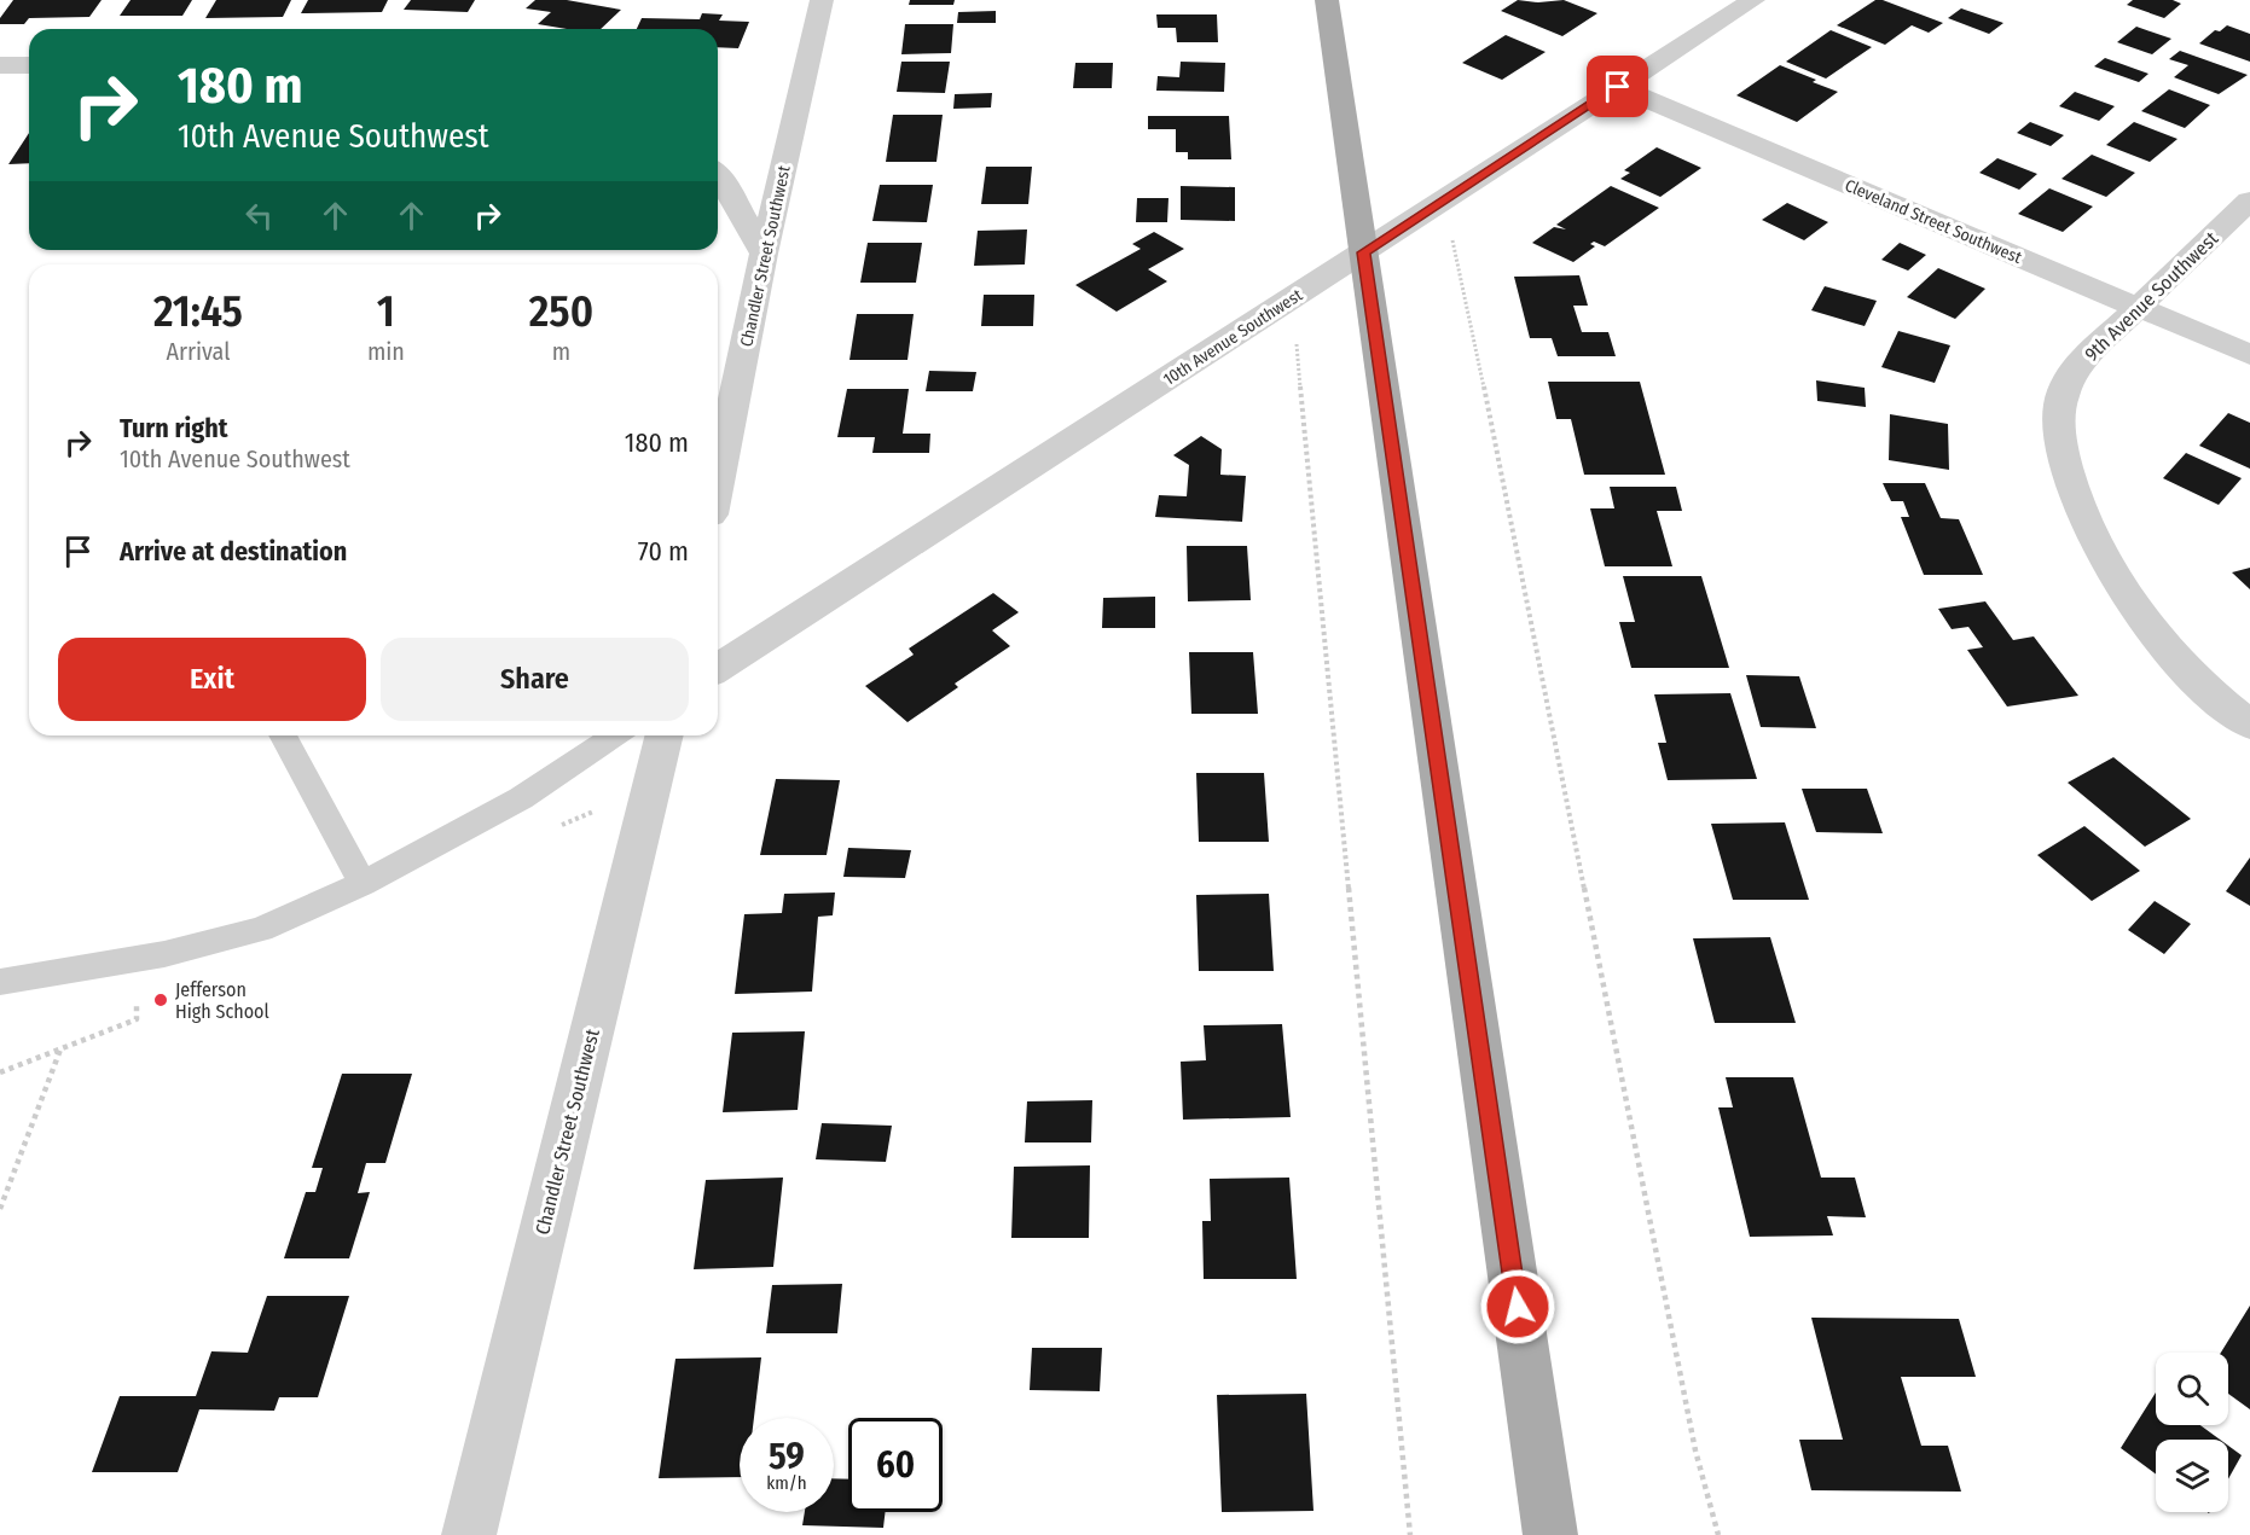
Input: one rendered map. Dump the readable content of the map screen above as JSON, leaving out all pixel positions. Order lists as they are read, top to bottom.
{
  "streets": {
    "street": [
      "Cleveland Street Southwest",
      "Chandler Street Southwest",
      "9th Avenue Southwest",
      "10th Avenue Southwest"
    ]
  },
  "crossings": [
    ["Cleveland Street Southwest", "9th Avenue Southwest"],
    ["Cleveland Street Southwest", "10th Avenue Southwest"]
  ],
  "places": ["Jefferson High School"],
  "page": {
    "turn": ["180 m", "10th Avenue Southwest"],
    "eta": [
      "21:45",
      "Arrival",
      "1",
      "min",
      "250",
      "m"
    ],
    "list": [
      {
        "name": "Turn right",
        "note": "10th Avenue Southwest",
        "value": "180 m"
      },
      {
        "name": "Arrive at destination",
        "value": "70 m"
      }
    ],
    "buttons": ["Exit", "Share"],
    "speed": "59 km/h",
    "limit": "60"
  }
}
